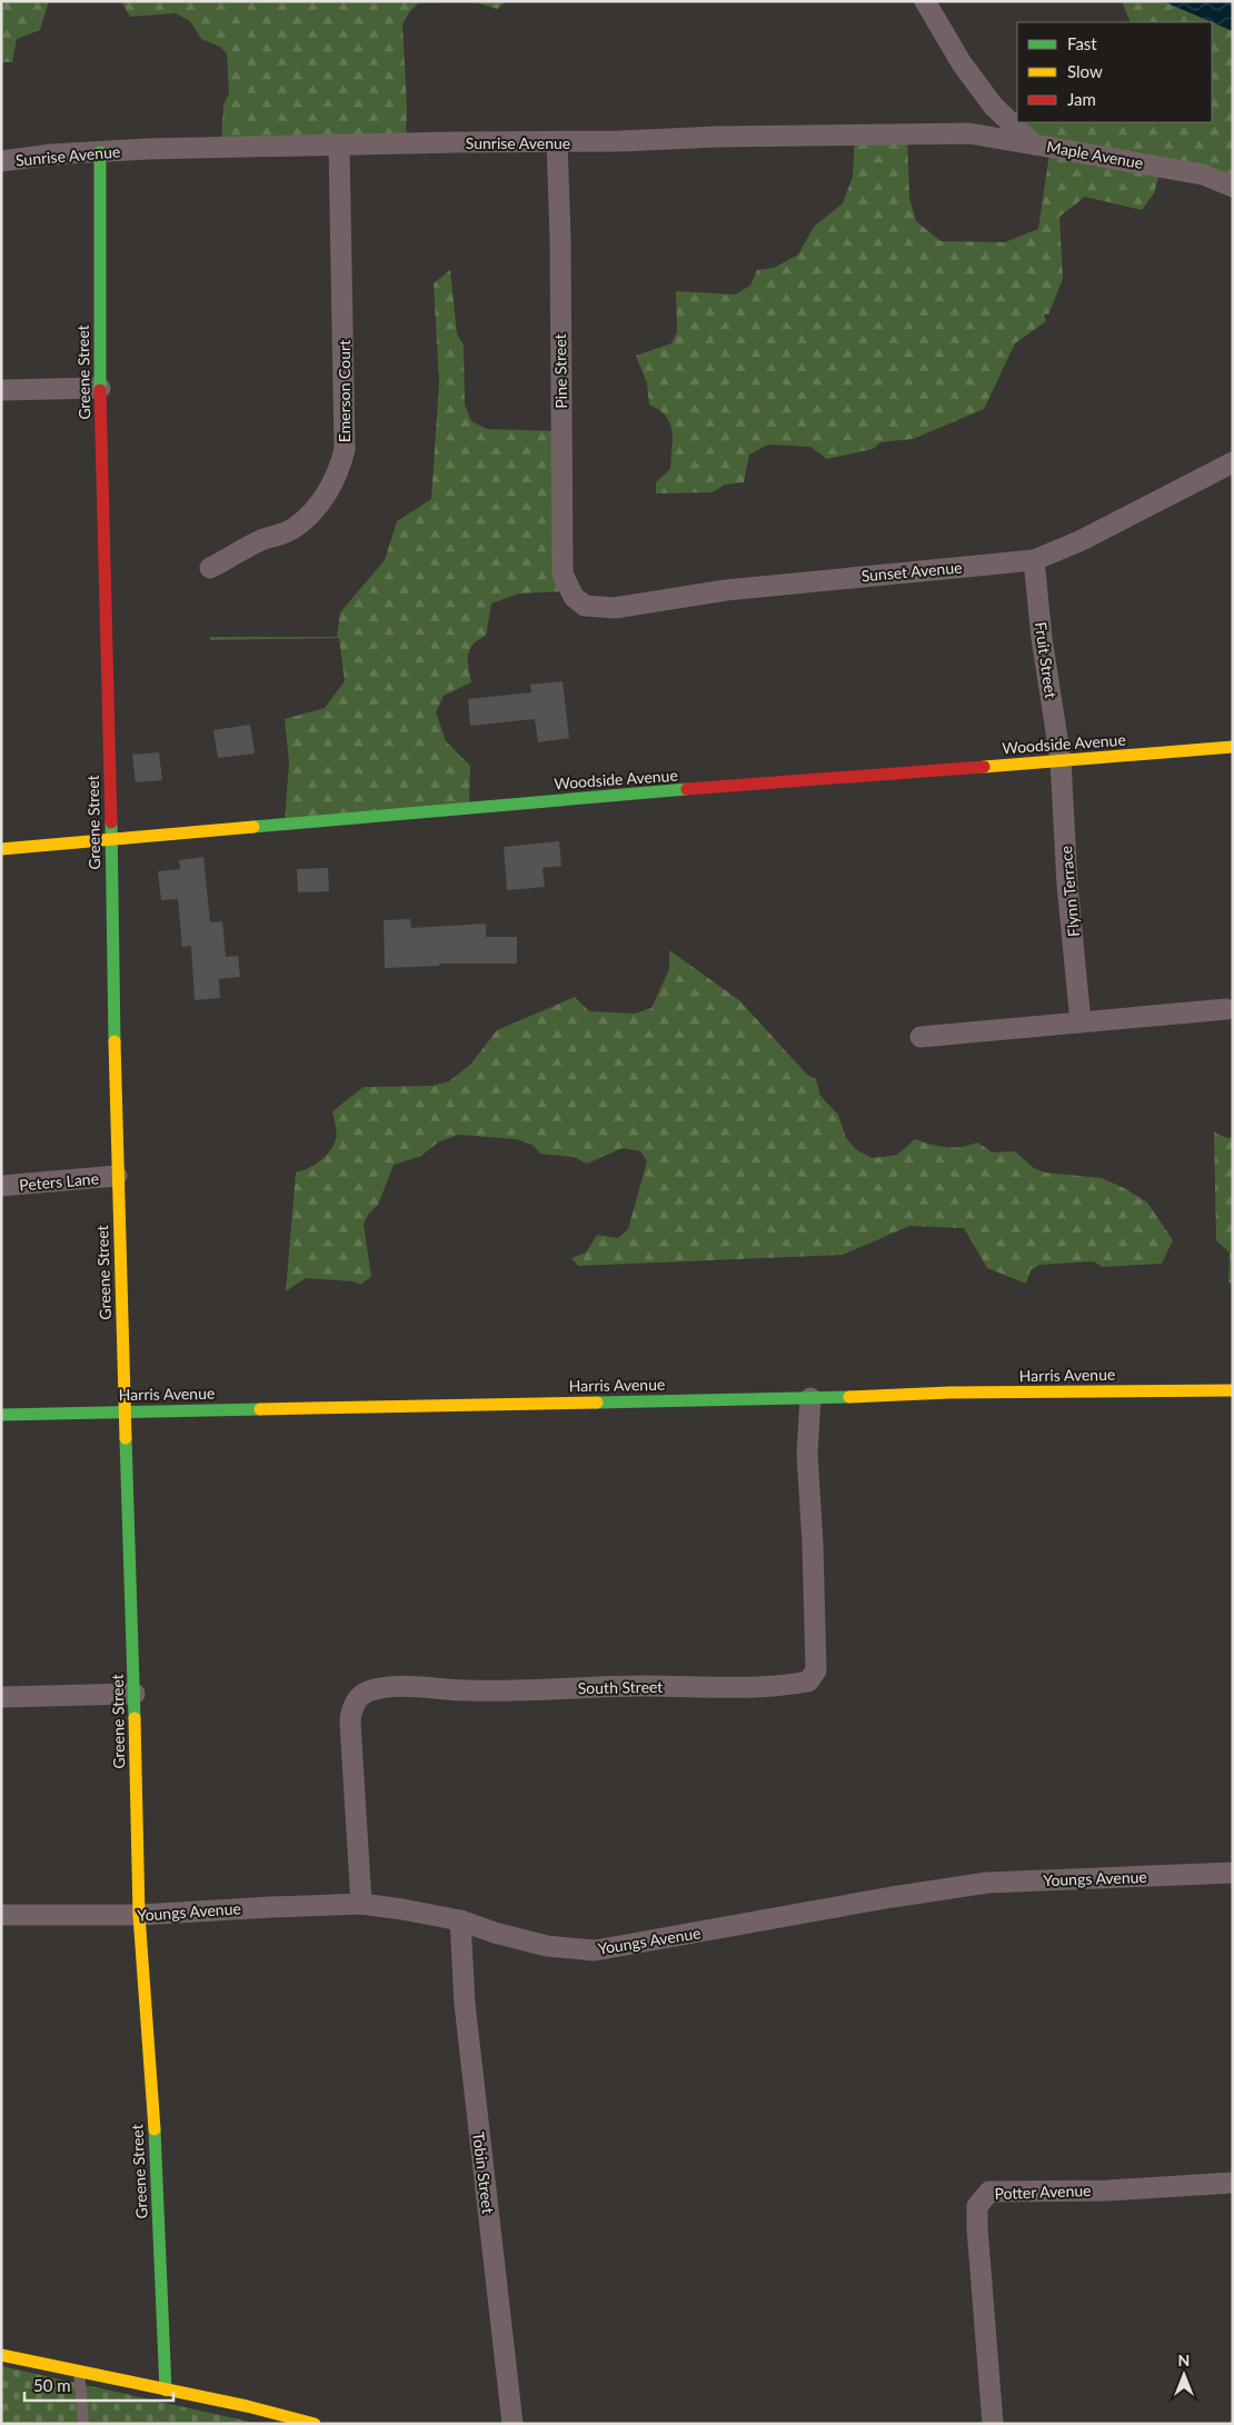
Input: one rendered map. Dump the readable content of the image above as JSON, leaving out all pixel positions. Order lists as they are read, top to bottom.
{
  "streets": {
    "street": [
      "Sunrise Avenue",
      "Maple Avenue",
      "Pine Street",
      "Greene Street",
      "Emerson Court",
      "Sunset Avenue",
      "Fruit Street",
      "Woodside Avenue",
      "Flynn Terrace",
      "Peters Lane",
      "Harris Avenue",
      "South Street",
      "Youngs Avenue",
      "Tobin Street",
      "Potter Avenue"
    ]
  },
  "crossings": [
    ["Sunrise Avenue", "Maple Avenue"],
    ["Sunrise Avenue", "Pine Street"],
    ["Sunrise Avenue", "Greene Street"],
    ["Sunrise Avenue", "Emerson Court"],
    ["Pine Street", "Sunset Avenue"],
    ["Greene Street", "Woodside Avenue"],
    ["Greene Street", "Peters Lane"],
    ["Greene Street", "Harris Avenue"],
    ["Greene Street", "Youngs Avenue"],
    ["Sunset Avenue", "Fruit Street"],
    ["Fruit Street", "Woodside Avenue"],
    ["Fruit Street", "Flynn Terrace"],
    ["Woodside Avenue", "Flynn Terrace"],
    ["Harris Avenue", "South Street"],
    ["South Street", "Youngs Avenue"],
    ["Youngs Avenue", "Tobin Street"]
  ],
  "legend": ["Fast", "Slow", "Jam"],
  "scale_bar": "50 m",
  "north": "top"
}
